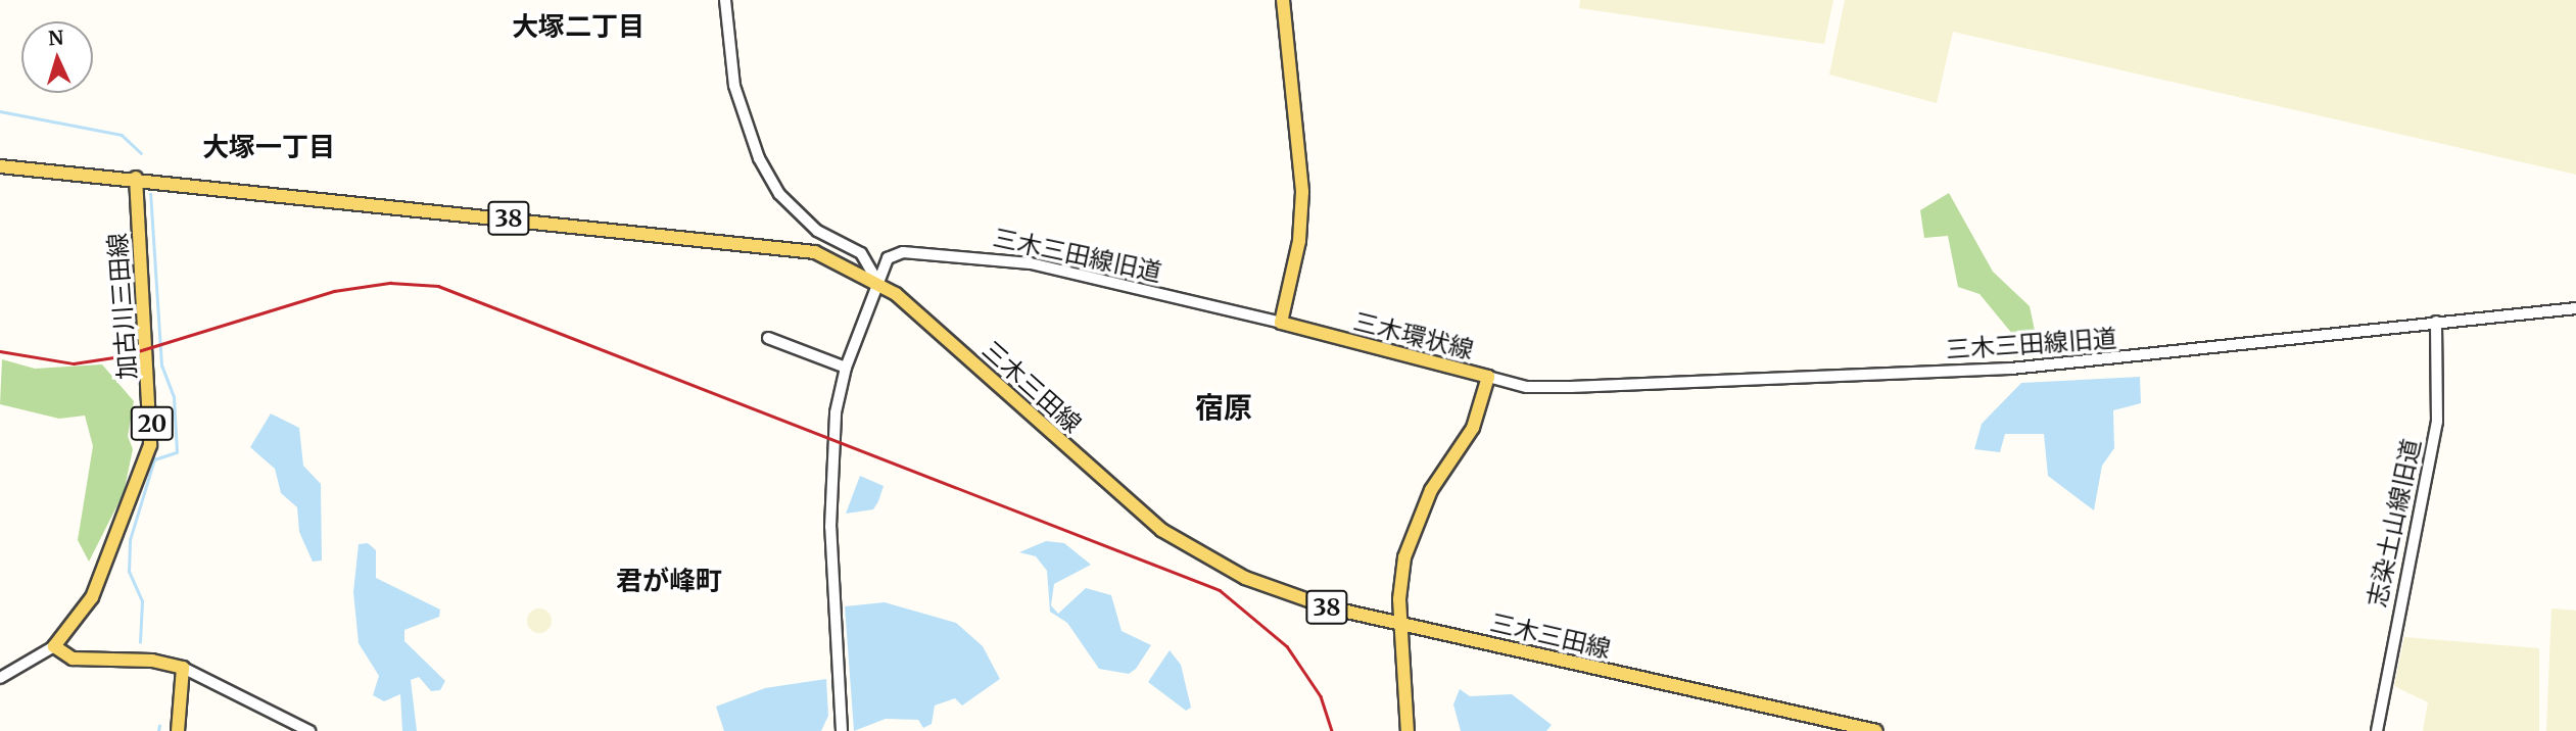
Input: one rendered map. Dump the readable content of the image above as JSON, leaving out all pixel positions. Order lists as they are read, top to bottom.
{
  "streets": {
    "main road": [
      "38",
      "加古川三田線",
      "三木環状線",
      "三木三田線",
      "20"
    ],
    "street": ["三木三田線旧道", "志染土山線旧道"]
  },
  "crossings": [
    ["三木三田線旧道", "三木環状線"],
    ["三木三田線旧道", "三木三田線"],
    ["三木三田線旧道", "志染土山線旧道"],
    ["加古川三田線", "三木三田線"],
    ["三木環状線", "三木三田線"]
  ],
  "districts": [
    "大塚二丁目",
    "大塚一丁目",
    "宿原",
    "君が峰町"
  ],
  "north": "top"
}
